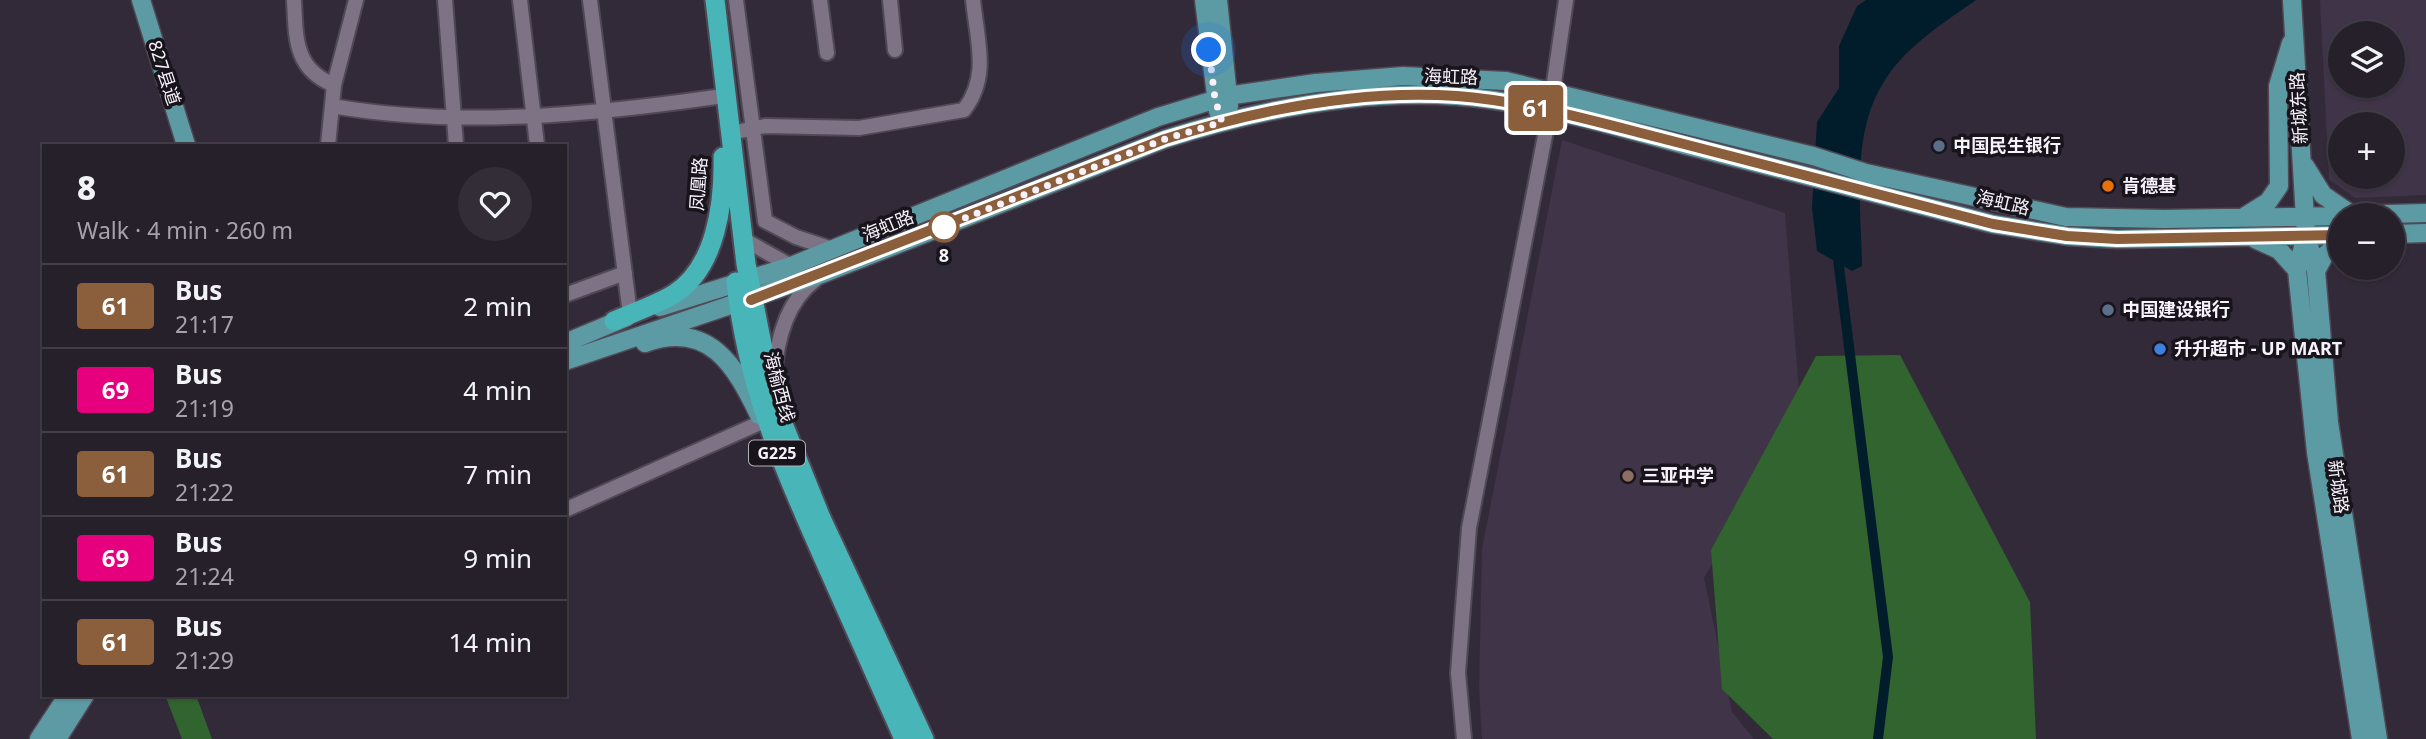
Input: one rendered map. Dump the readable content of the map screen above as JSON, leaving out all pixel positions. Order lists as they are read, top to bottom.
{
  "streets": {
    "highway": ["凤凰路", "海榆西线", "G225"],
    "main road": [
      "827县道",
      "海虹路",
      "新城东路",
      "新城路"
    ]
  },
  "crossings": [
    ["海虹路", "新城东路"],
    ["海虹路", "凤凰路"],
    ["海虹路", "海榆西线"],
    ["海虹路", "新城路"],
    ["新城东路", "新城路"],
    ["凤凰路", "海榆西线"]
  ],
  "places": [
    "中国民生银行",
    "肯德基",
    "8",
    "中国建设银行",
    "升升超市 - UP MART",
    "三亚中学"
  ],
  "lines": ["bus line 61"],
  "page": {
    "on_map": "61",
    "map_buttons": ["+", "−"],
    "heading": ["8", "Walk · 4 min · 260 m"],
    "list": [
      {
        "mark": "61",
        "name": "Bus",
        "note": "21:17",
        "value": "2 min"
      },
      {
        "mark": "69",
        "name": "Bus",
        "note": "21:19",
        "value": "4 min"
      },
      {
        "mark": "61",
        "name": "Bus",
        "note": "21:22",
        "value": "7 min"
      },
      {
        "mark": "69",
        "name": "Bus",
        "note": "21:24",
        "value": "9 min"
      },
      {
        "mark": "61",
        "name": "Bus",
        "note": "21:29",
        "value": "14 min"
      }
    ]
  }
}
